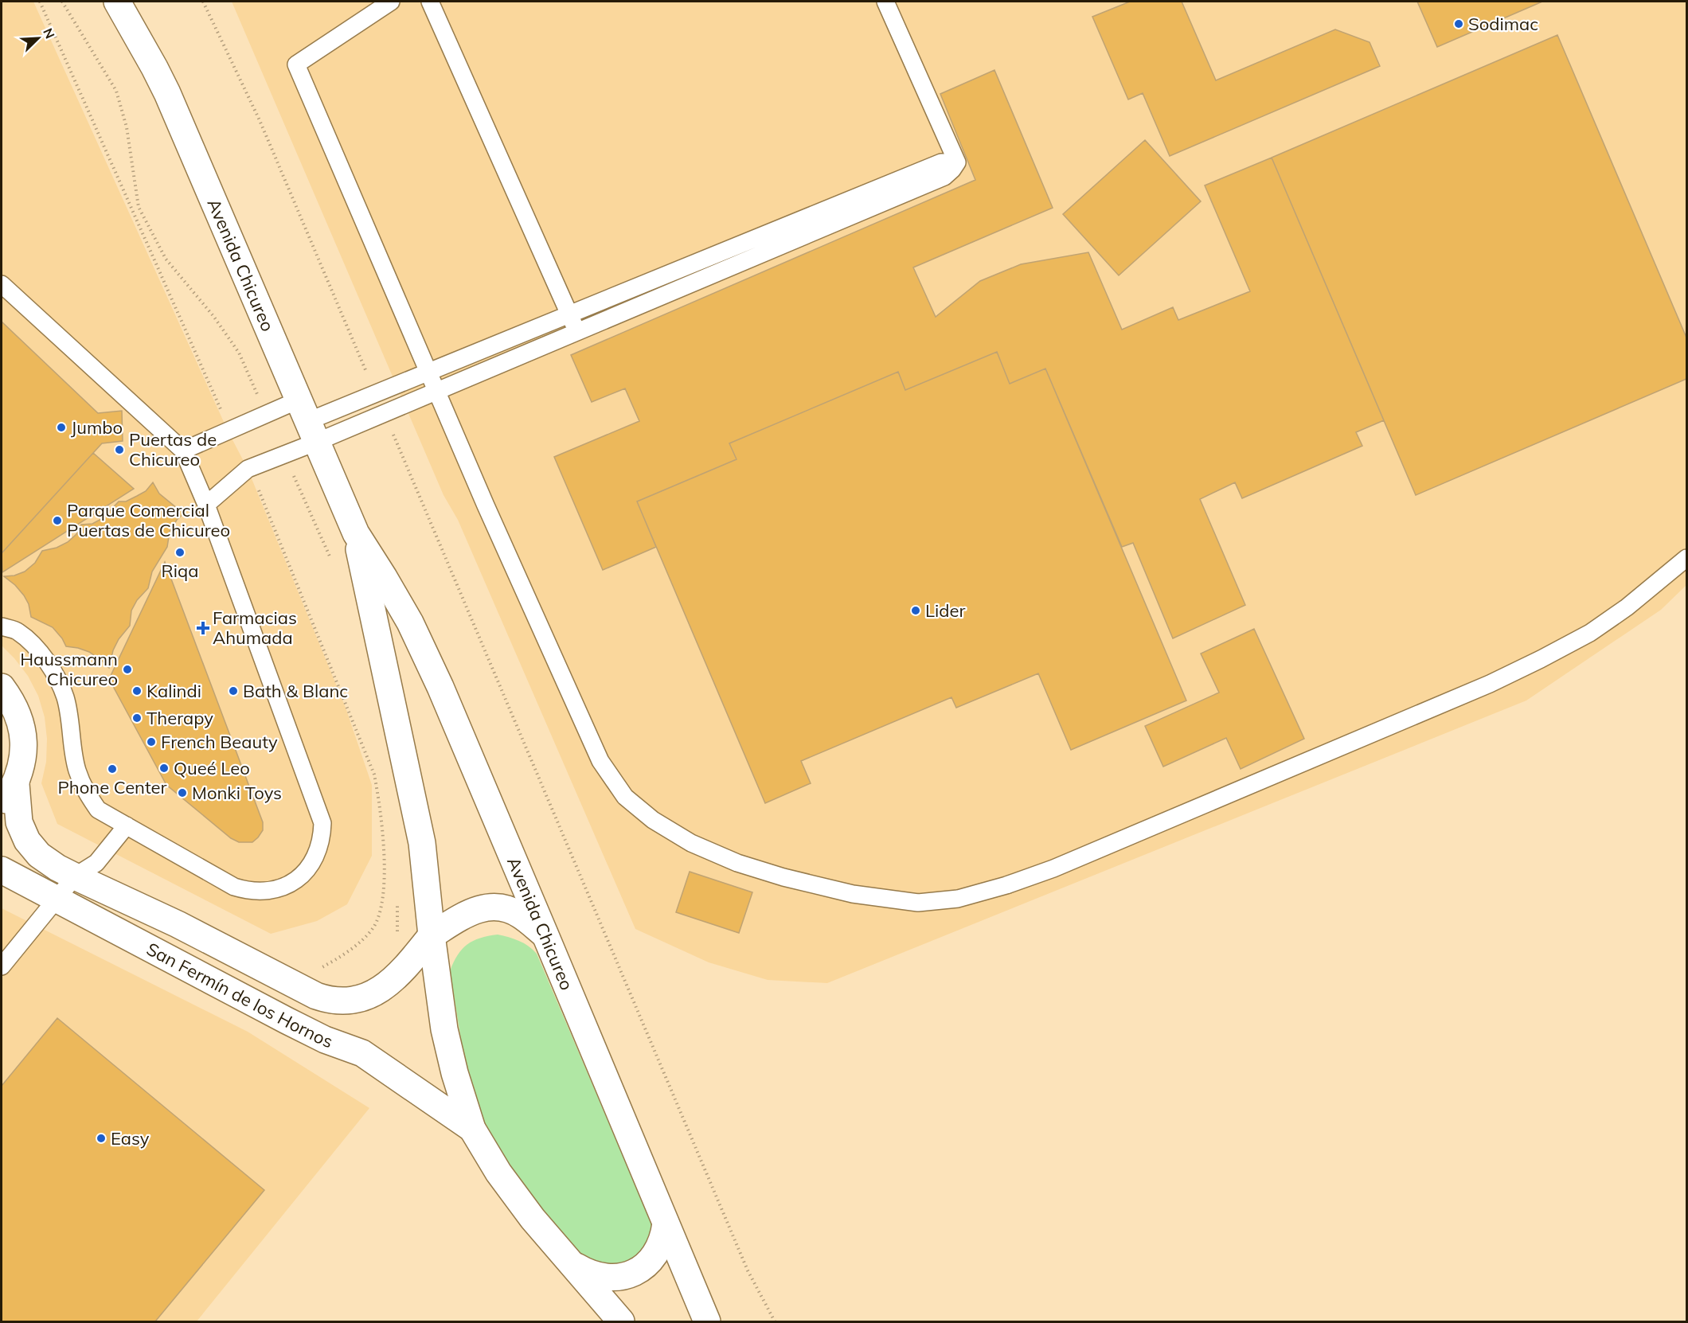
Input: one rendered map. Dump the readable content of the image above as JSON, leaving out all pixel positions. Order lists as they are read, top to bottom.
{
  "streets": {
    "main road": ["Avenida Chicureo", "San Fermín de los Hornos"]
  },
  "crossings": [
    ["Avenida Chicureo", "San Fermín de los Hornos"]
  ],
  "places": {
    "other": [
      "Sodimac",
      "Jumbo",
      "Puertas de Chicureo",
      "Parque Comercial Puertas de Chicureo",
      "Riqa",
      "Lider",
      "Haussmann Chicureo",
      "Kalindi",
      "Bath & Blanc",
      "Therapy",
      "French Beauty",
      "Queé Leo",
      "Phone Center",
      "Monki Toys",
      "Easy"
    ],
    "health": ["Farmacias Ahumada"]
  },
  "north": "top right"
}
